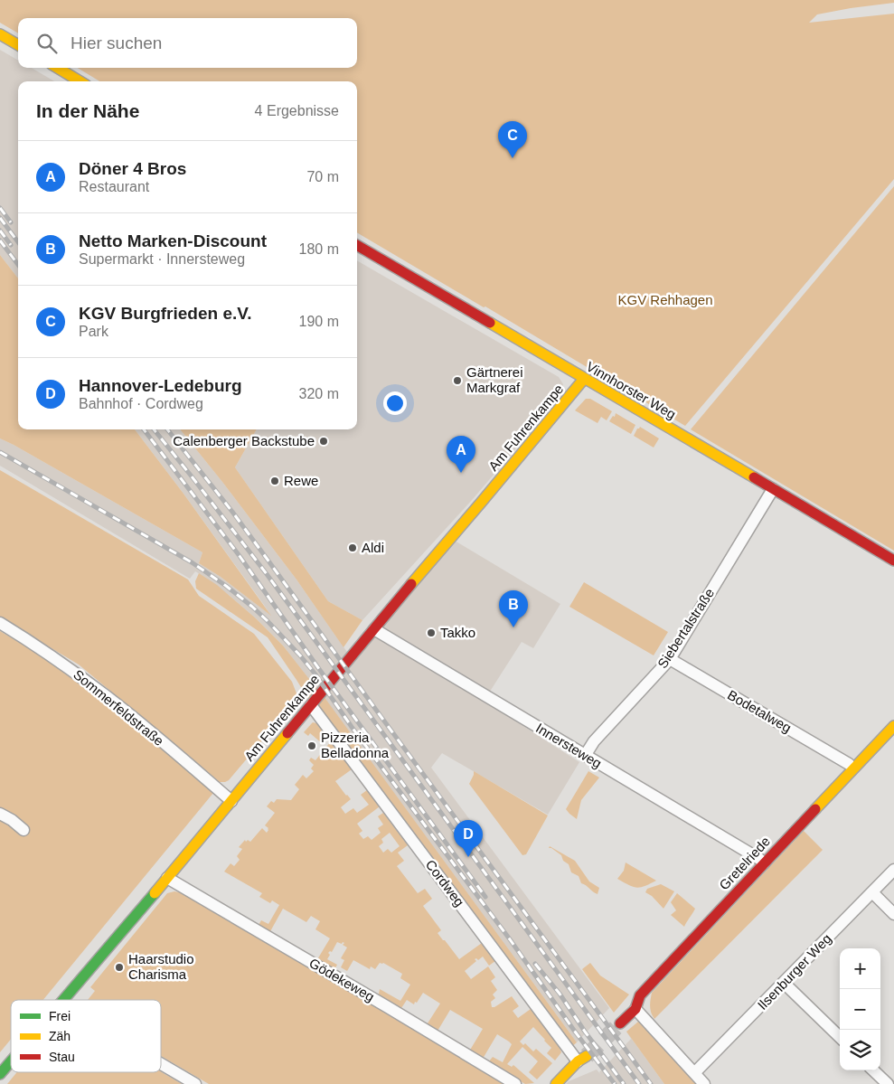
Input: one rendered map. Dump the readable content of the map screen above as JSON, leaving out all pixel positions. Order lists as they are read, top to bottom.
{
  "streets": {
    "street": [
      "Vinnhorster Weg",
      "Am Fuhrenkampe",
      "Siebertalstraße",
      "Sommerfeldstraße",
      "Bodetalweg",
      "Innersteweg",
      "Gretelriede",
      "Cordweg",
      "Ilsenburger Weg",
      "Gödekeweg"
    ]
  },
  "crossings": [
    ["Vinnhorster Weg", "Am Fuhrenkampe"],
    ["Vinnhorster Weg", "Siebertalstraße"],
    ["Am Fuhrenkampe", "Sommerfeldstraße"],
    ["Am Fuhrenkampe", "Innersteweg"],
    ["Am Fuhrenkampe", "Cordweg"],
    ["Am Fuhrenkampe", "Gödekeweg"],
    ["Siebertalstraße", "Bodetalweg"],
    ["Siebertalstraße", "Innersteweg"],
    ["Innersteweg", "Gretelriede"]
  ],
  "parks": ["KGV Rehhagen"],
  "places": [
    "Gärtnerei Markgraf",
    "Calenberger Backstube",
    "Rewe",
    "Aldi",
    "Takko",
    "Pizzeria Belladonna",
    "Haarstudio Charisma"
  ],
  "legend": ["Frei", "Zäh", "Stau"],
  "page": {
    "search": "Hier suchen",
    "heading": ["In der Nähe", "4 Ergebnisse"],
    "pins": [
      "C",
      "A",
      "B",
      "D"
    ],
    "list": [
      {
        "mark": "A",
        "name": "Döner 4 Bros",
        "note": "Restaurant",
        "value": "70 m"
      },
      {
        "mark": "B",
        "name": "Netto Marken-Discount",
        "note": "Supermarkt · Innersteweg",
        "value": "180 m"
      },
      {
        "mark": "C",
        "name": "KGV Burgfrieden e.V.",
        "note": "Park",
        "value": "190 m"
      },
      {
        "mark": "D",
        "name": "Hannover-Ledeburg",
        "note": "Bahnhof · Cordweg",
        "value": "320 m"
      }
    ],
    "map_buttons": ["+", "−"]
  }
}
